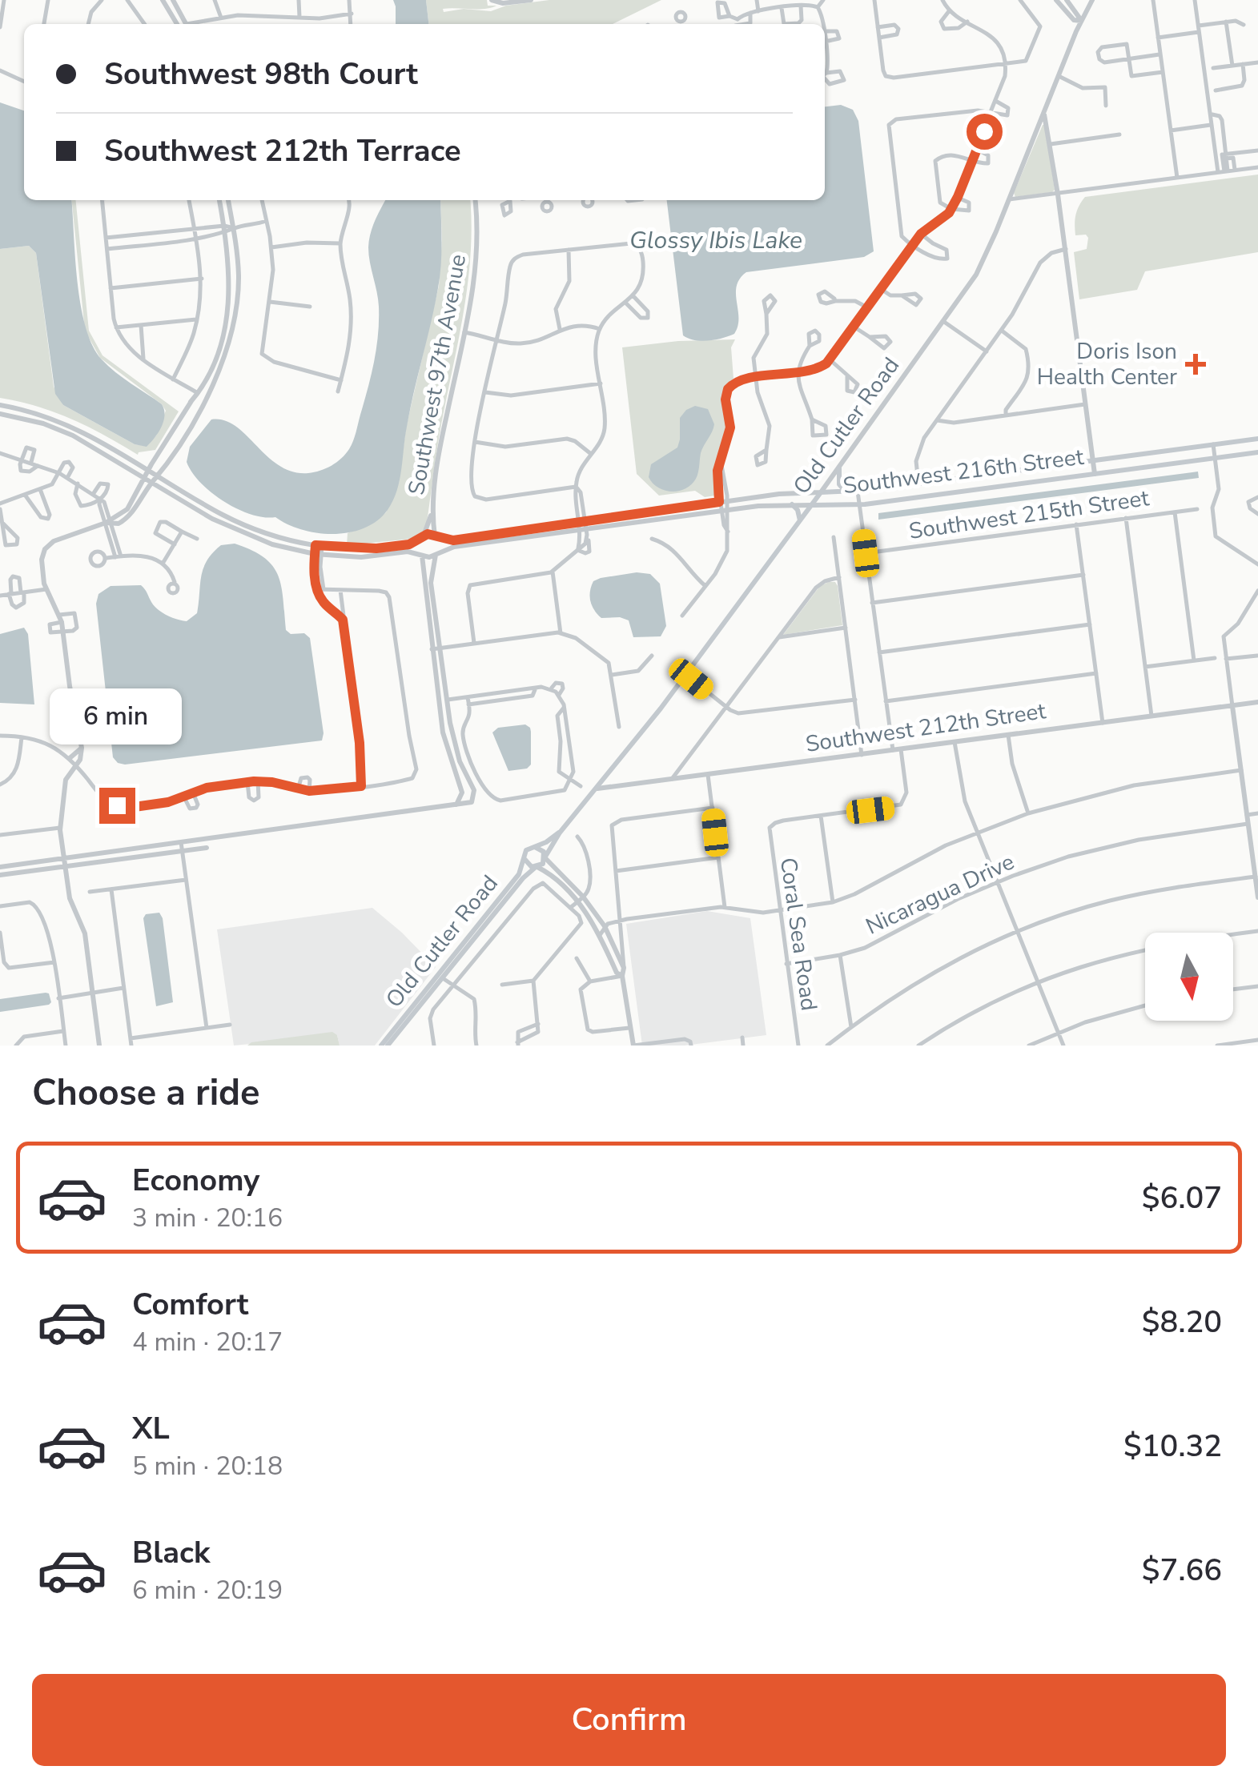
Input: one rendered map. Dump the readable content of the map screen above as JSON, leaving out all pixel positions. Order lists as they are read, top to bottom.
{
  "streets": {
    "main road": ["Old Cutler Road", "Southwest 216th Street"],
    "street": [
      "Southwest 97th Avenue",
      "Southwest 215th Street",
      "Southwest 212th Street",
      "Nicaragua Drive",
      "Coral Sea Road"
    ]
  },
  "crossings": [
    ["Southwest 97th Avenue", "Southwest 216th Street"],
    ["Old Cutler Road", "Southwest 216th Street"],
    ["Old Cutler Road", "Southwest 212th Street"],
    ["Nicaragua Drive", "Coral Sea Road"]
  ],
  "water": ["Glossy Ibis Lake"],
  "places": {
    "health": ["Doris Ison Health Center"]
  },
  "north": "bottom",
  "page": {
    "banner": ["Southwest 98th Court", "Southwest 212th Terrace"],
    "bubble": "6 min",
    "heading": "Choose a ride",
    "list": [
      {
        "name": "Economy",
        "note": "3 min · 20:16",
        "value": "$6.07"
      },
      {
        "name": "Comfort",
        "note": "4 min · 20:17",
        "value": "$8.20"
      },
      {
        "name": "XL",
        "note": "5 min · 20:18",
        "value": "$10.32"
      },
      {
        "name": "Black",
        "note": "6 min · 20:19",
        "value": "$7.66"
      }
    ],
    "buttons": "Confirm"
  }
}
